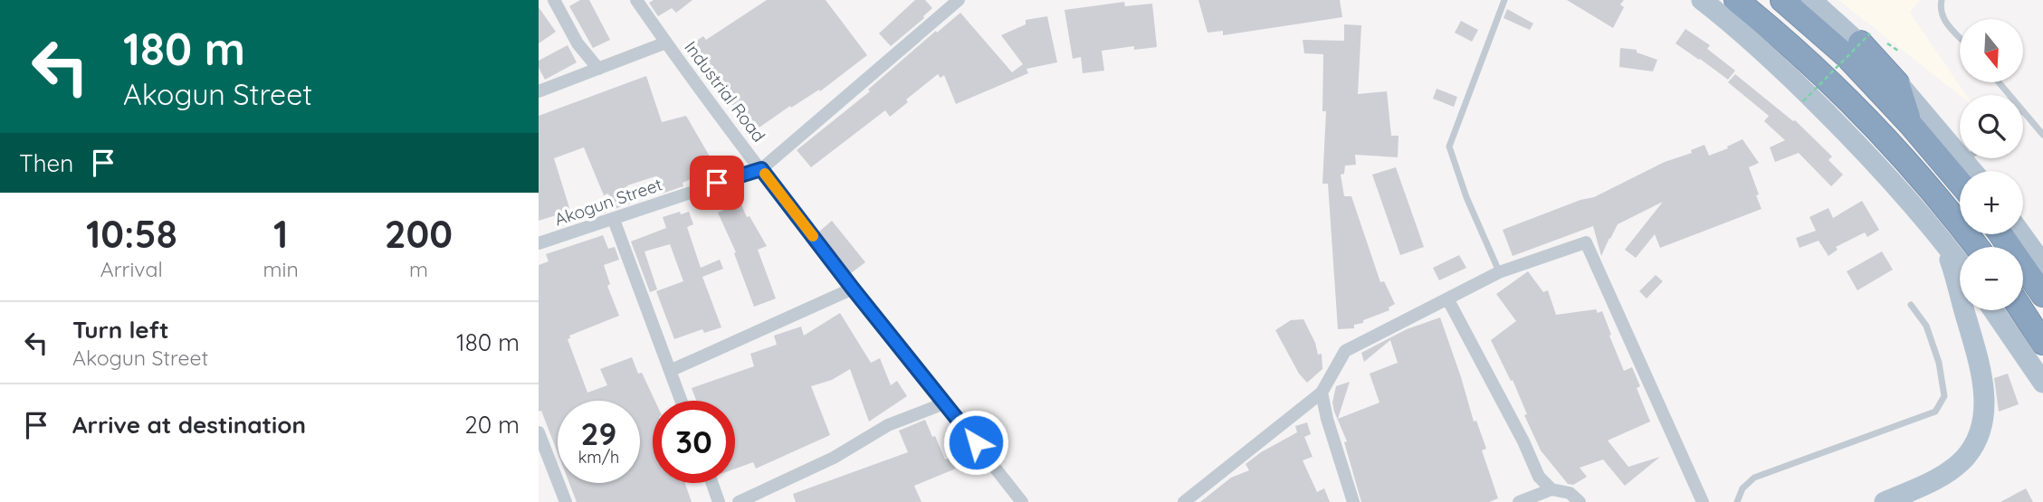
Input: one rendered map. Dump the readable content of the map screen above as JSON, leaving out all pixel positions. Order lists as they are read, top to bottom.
{
  "streets": {
    "street": ["Industrial Road", "Akogun Street"]
  },
  "crossings": [
    ["Industrial Road", "Akogun Street"]
  ],
  "north": "bottom",
  "page": {
    "turn": ["180 m", "Akogun Street"],
    "map_buttons": ["+", "−"],
    "then": "Then",
    "eta": [
      "10:58",
      "Arrival",
      "1",
      "min",
      "200",
      "m"
    ],
    "list": [
      {
        "name": "Turn left",
        "note": "Akogun Street",
        "value": "180 m"
      },
      {
        "name": "Arrive at destination",
        "value": "20 m"
      }
    ],
    "speed": "29 km/h",
    "limit": "30"
  }
}
